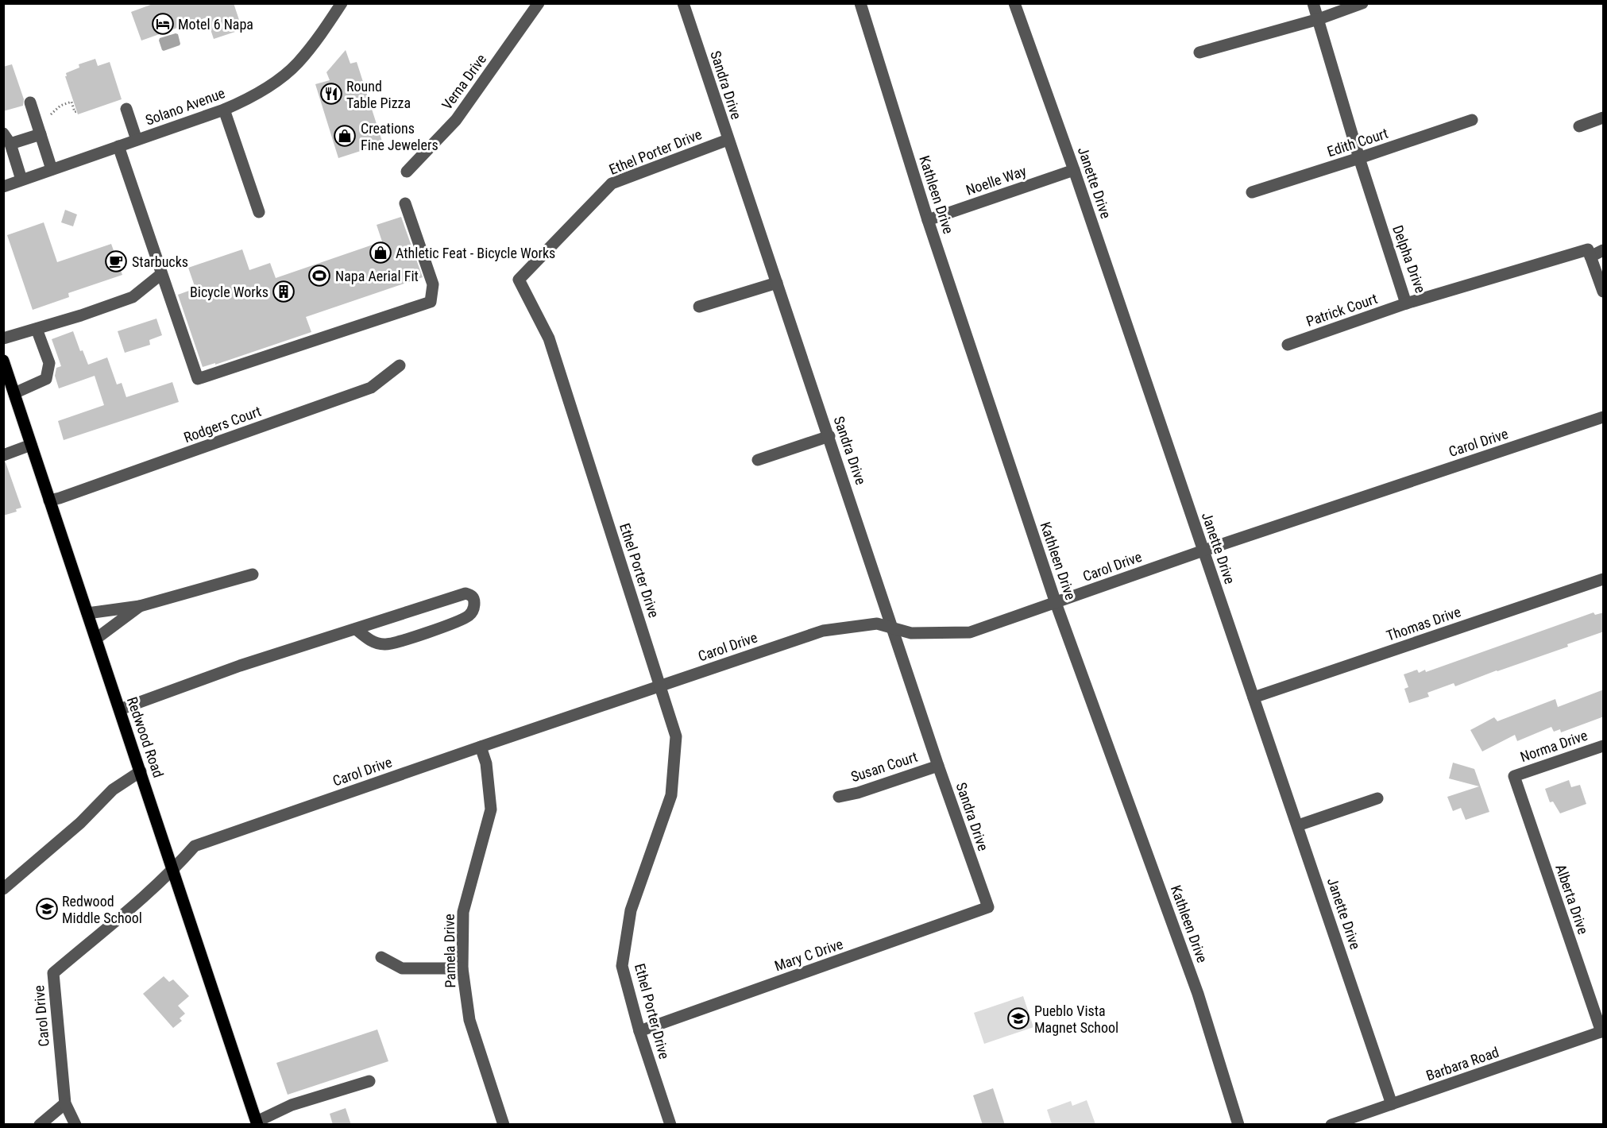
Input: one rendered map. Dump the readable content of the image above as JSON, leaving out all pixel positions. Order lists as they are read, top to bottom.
{
  "streets": {
    "main road": ["Redwood Road"],
    "street": [
      "Verna Drive",
      "Sandra Drive",
      "Solano Avenue",
      "Edith Court",
      "Ethel Porter Drive",
      "Noelle Way",
      "Janette Drive",
      "Kathleen Drive",
      "Delpha Drive",
      "Patrick Court",
      "Rodgers Court",
      "Carol Drive",
      "Thomas Drive",
      "Norma Drive",
      "Susan Court",
      "Alberta Drive",
      "Pamela Drive",
      "Mary C Drive",
      "Barbara Road"
    ]
  },
  "crossings": [
    ["Sandra Drive", "Ethel Porter Drive"],
    ["Sandra Drive", "Carol Drive"],
    ["Sandra Drive", "Susan Court"],
    ["Sandra Drive", "Mary C Drive"],
    ["Edith Court", "Delpha Drive"],
    ["Ethel Porter Drive", "Carol Drive"],
    ["Ethel Porter Drive", "Mary C Drive"],
    ["Noelle Way", "Janette Drive"],
    ["Noelle Way", "Kathleen Drive"],
    ["Janette Drive", "Carol Drive"],
    ["Janette Drive", "Thomas Drive"],
    ["Janette Drive", "Barbara Road"],
    ["Kathleen Drive", "Carol Drive"],
    ["Delpha Drive", "Patrick Court"],
    ["Rodgers Court", "Redwood Road"],
    ["Carol Drive", "Redwood Road"],
    ["Carol Drive", "Pamela Drive"],
    ["Norma Drive", "Alberta Drive"],
    ["Alberta Drive", "Barbara Road"]
  ],
  "places": {
    "hotel": ["Motel 6 Napa"],
    "restaurant": ["Round Table Pizza"],
    "shop": ["Creations Fine Jewelers", "Athletic Feat - Bicycle Works"],
    "cafe": ["Starbucks"],
    "sports": ["Napa Aerial Fit"],
    "building": ["Bicycle Works"],
    "school or university": ["Redwood Middle School", "Pueblo Vista Magnet School"]
  }
}
